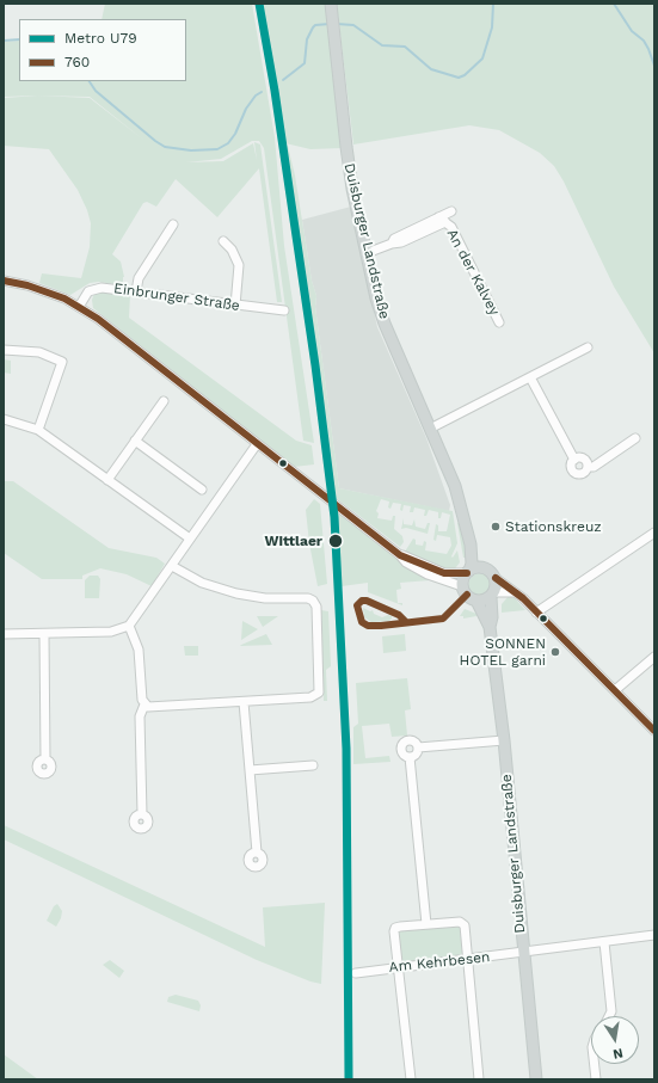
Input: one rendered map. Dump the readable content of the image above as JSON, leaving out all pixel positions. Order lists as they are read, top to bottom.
{
  "streets": {
    "main road": ["Duisburger Landstraße"],
    "street": ["An der Kalvey", "Einbrunger Straße", "Am Kehrbesen"]
  },
  "crossings": [
    ["Duisburger Landstraße", "An der Kalvey"],
    ["Duisburger Landstraße", "Am Kehrbesen"]
  ],
  "places": ["Stationskreuz", "Wittlaer", "SONNEN HOTEL garni"],
  "lines": ["metro line U79", "transit line 760"],
  "legend": ["Metro U79", "760"],
  "north": "bottom"
}
